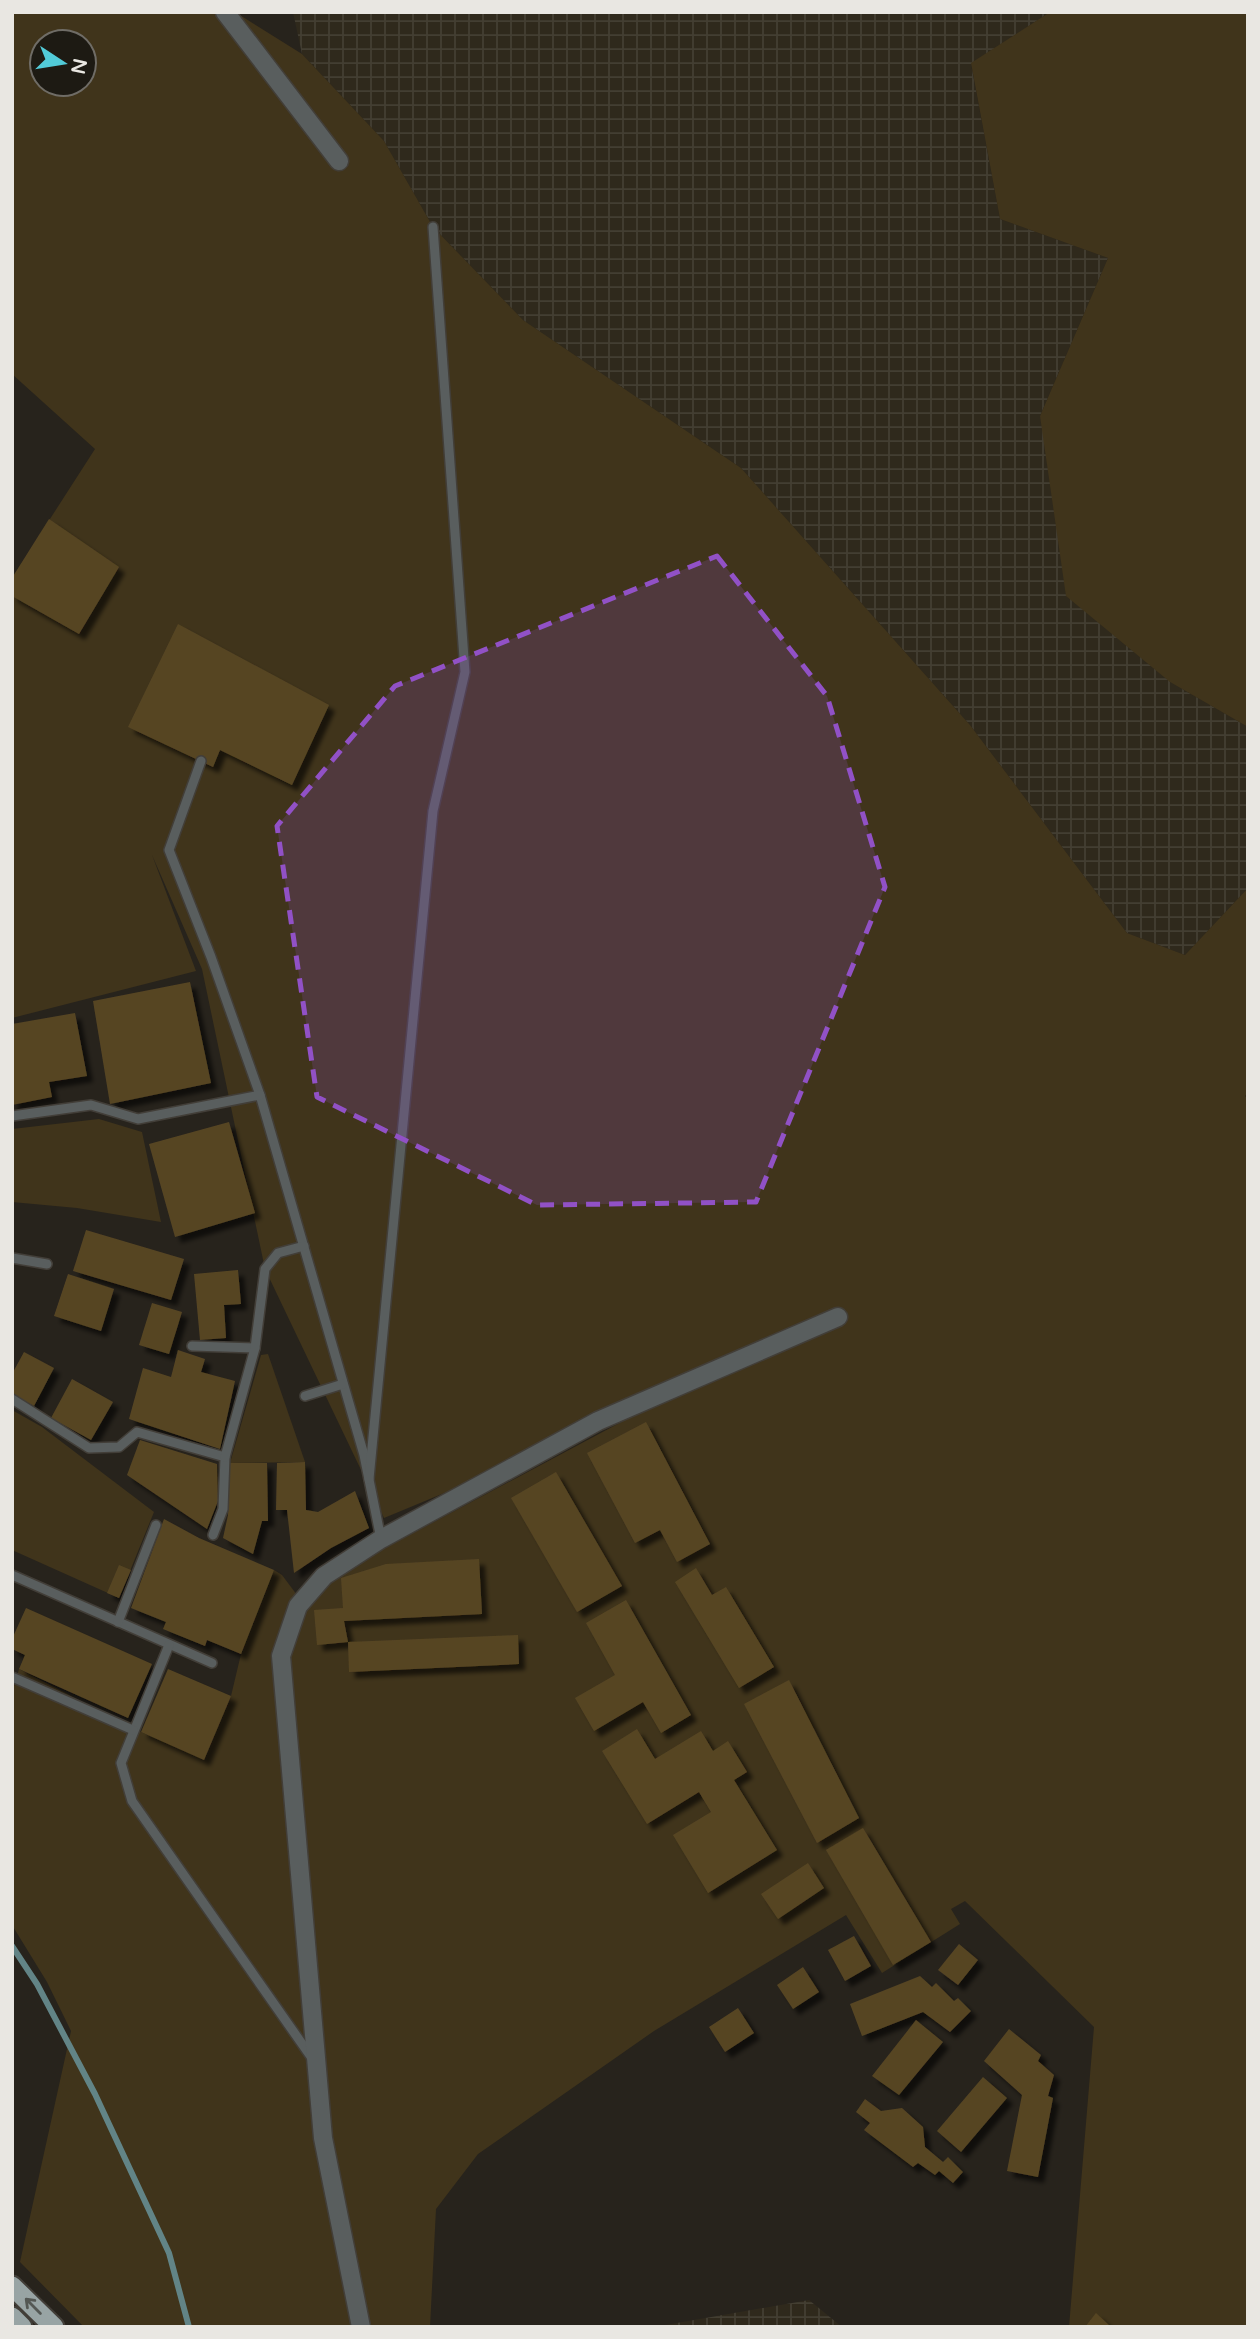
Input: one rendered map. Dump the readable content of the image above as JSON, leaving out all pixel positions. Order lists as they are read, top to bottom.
{
  "north": "right"
}
